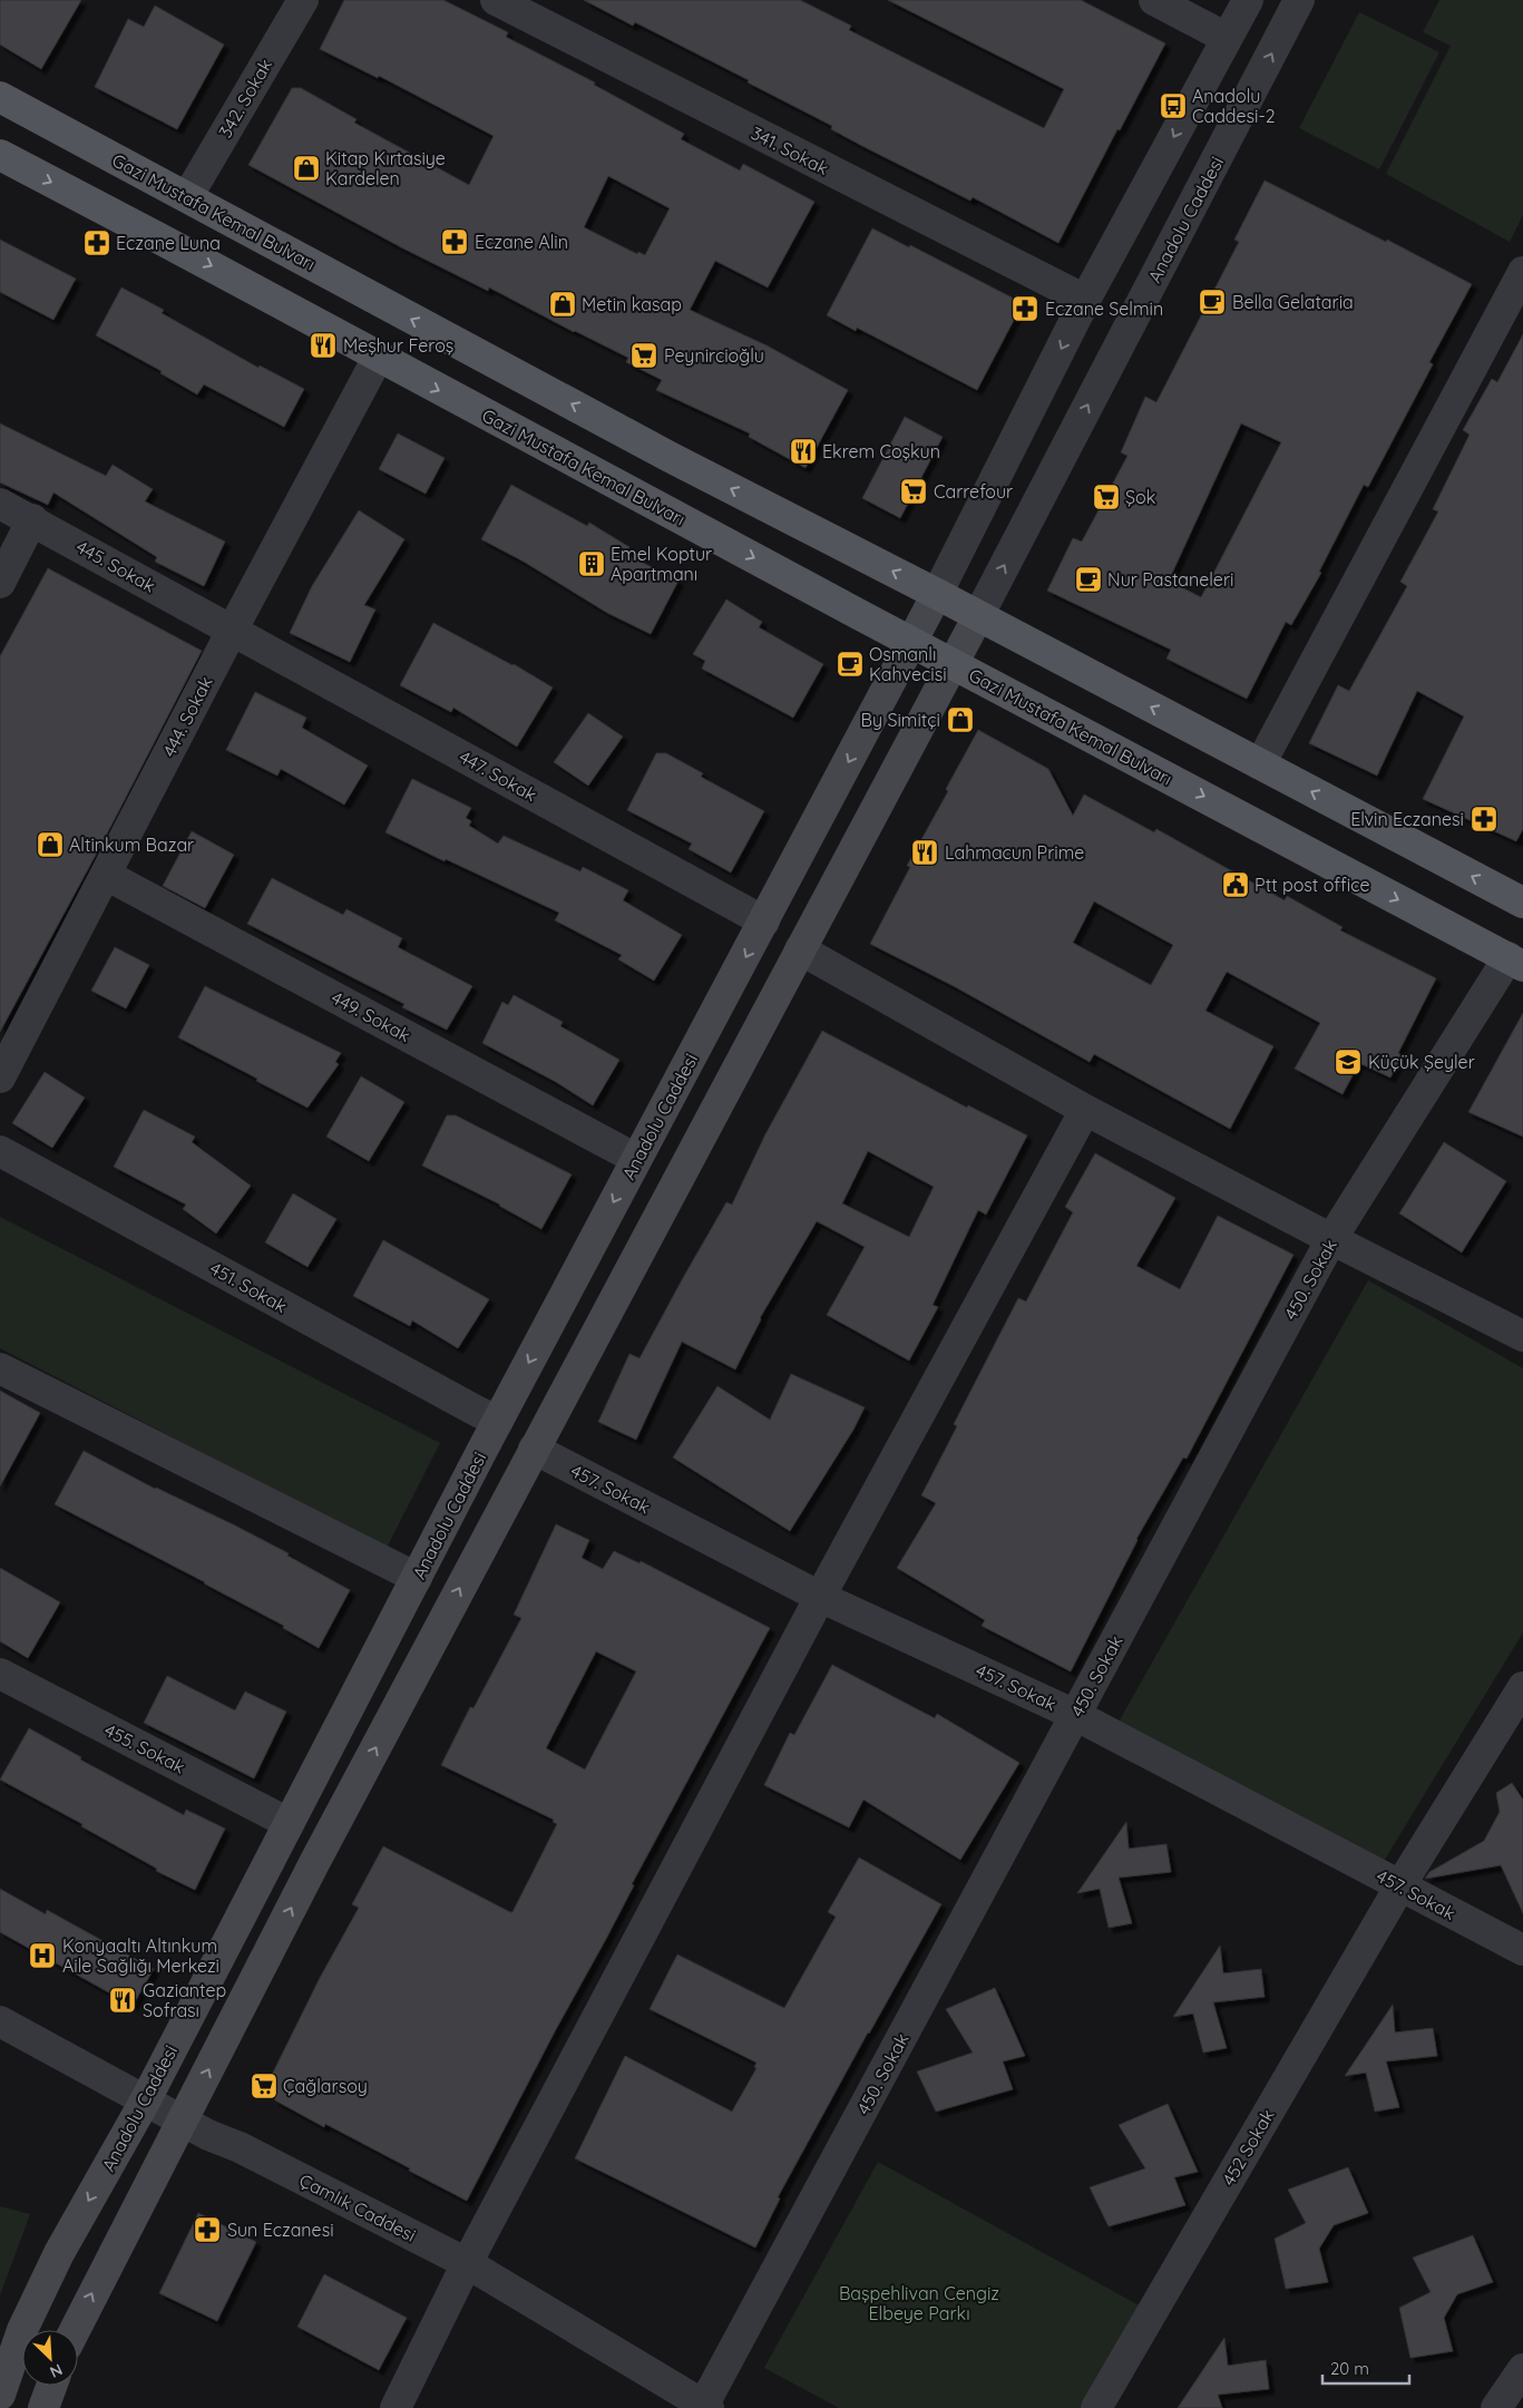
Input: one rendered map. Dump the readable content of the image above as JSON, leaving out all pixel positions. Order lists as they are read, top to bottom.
{
  "streets": {
    "main road": ["Gazi Mustafa Kemal Bulvarı", "Anadolu Caddesi"],
    "street": [
      "342. Sokak",
      "341. Sokak",
      "445. Sokak",
      "444. Sokak",
      "447. Sokak",
      "449. Sokak",
      "450. Sokak",
      "451. Sokak",
      "457. Sokak",
      "455. Sokak",
      "452 Sokak",
      "Çamlık Caddesi"
    ]
  },
  "crossings": [
    ["342. Sokak", "Gazi Mustafa Kemal Bulvarı"],
    ["Gazi Mustafa Kemal Bulvarı", "Anadolu Caddesi"],
    ["Gazi Mustafa Kemal Bulvarı", "444. Sokak"],
    ["Gazi Mustafa Kemal Bulvarı", "450. Sokak"],
    ["Anadolu Caddesi", "447. Sokak"],
    ["Anadolu Caddesi", "449. Sokak"],
    ["Anadolu Caddesi", "451. Sokak"],
    ["Anadolu Caddesi", "455. Sokak"],
    ["Anadolu Caddesi", "Çamlık Caddesi"],
    ["445. Sokak", "444. Sokak"],
    ["445. Sokak", "447. Sokak"],
    ["444. Sokak", "447. Sokak"],
    ["444. Sokak", "449. Sokak"],
    ["450. Sokak", "457. Sokak"],
    ["450. Sokak", "Çamlık Caddesi"],
    ["457. Sokak", "452 Sokak"]
  ],
  "parks": ["Başpehlivan Cengiz Elbeye Parkı"],
  "places": {
    "bus stop": ["Anadolu Caddesi-2"],
    "shop": [
      "Kitap Kırtasiye Kardelen",
      "Metin kasap",
      "By Simitçi",
      "Altinkum Bazar"
    ],
    "pharmacy": [
      "Eczane Alin",
      "Eczane Luna",
      "Eczane Selmin",
      "Elvin Eczanesi",
      "Sun Eczanesi"
    ],
    "cafe": ["Bella Gelataria", "Nur Pastaneleri", "Osmanlı Kahvecisi"],
    "restaurant": [
      "Meşhur Feroş",
      "Ekrem Coşkun",
      "Lahmacun Prime",
      "Gaziantep Sofrası"
    ],
    "supermarket": [
      "Peynircioğlu",
      "Carrefour",
      "Şok",
      "Çağlarsoy"
    ],
    "building": ["Emel Koptur Apartmanı"],
    "public building": ["Ptt post office"],
    "school or university": ["Küçük Şeyler"],
    "hospital": ["Konyaaltı Altınkum Aile Sağlığı Merkezi"]
  },
  "scale_bar": "20 m",
  "north": "bottom right"
}
